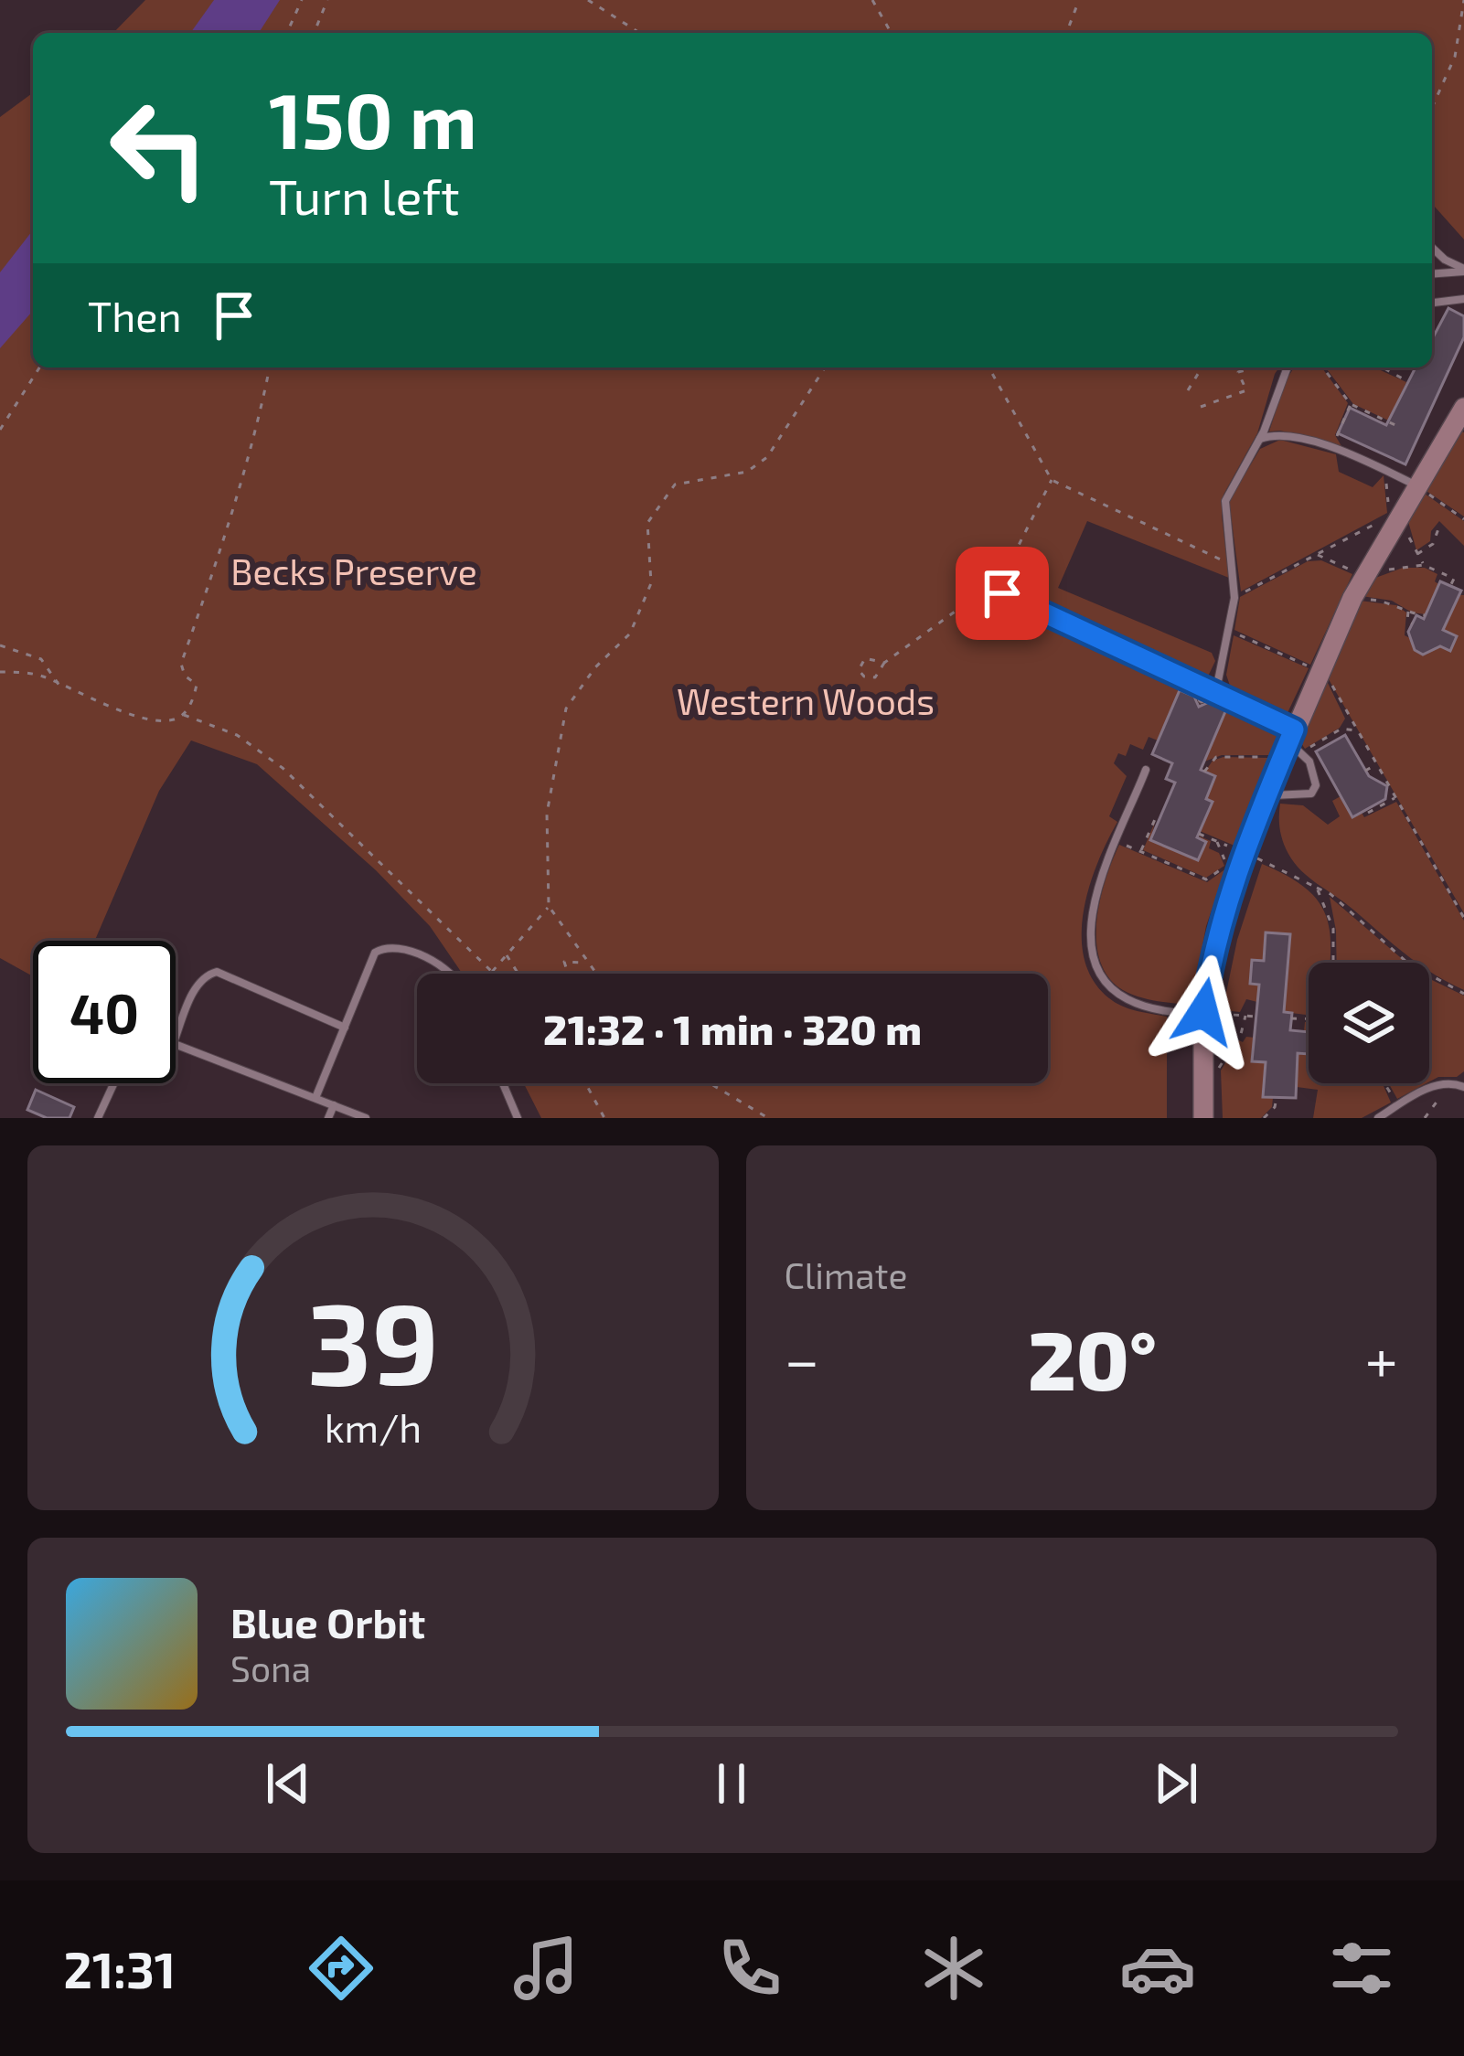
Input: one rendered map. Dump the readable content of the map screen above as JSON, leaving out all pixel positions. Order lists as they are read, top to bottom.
{
  "parks": ["Becks Preserve", "Western Woods"],
  "page": {
    "turn": ["150 m", "Turn left"],
    "then": "Then",
    "limit": "40",
    "trip": "21:32 · 1 min · 320 m",
    "tile": "Climate",
    "heat": ["−", "20°", "+"],
    "song": ["Blue Orbit", "Sona"],
    "tabs": "21:31",
    "gauge": ["39", "km/h"]
  }
}
